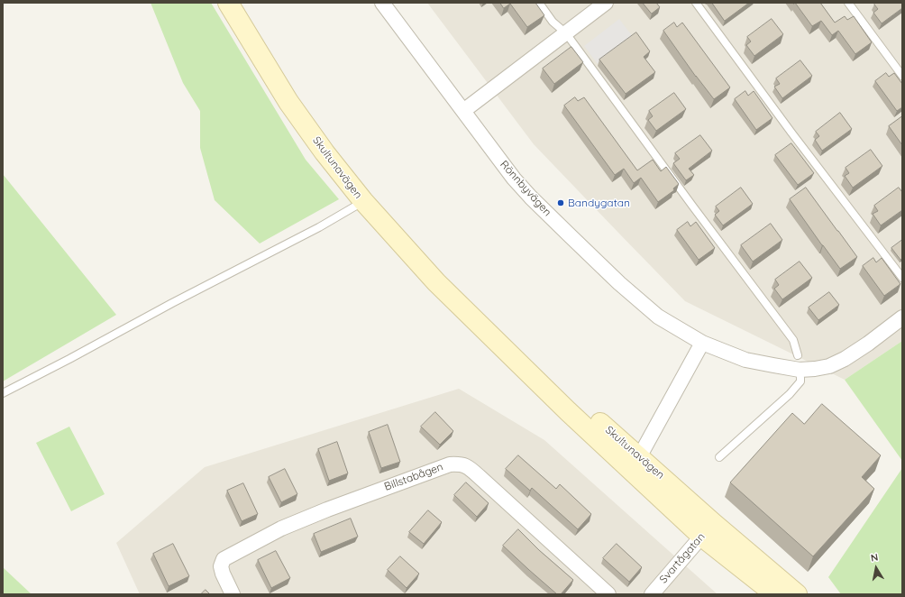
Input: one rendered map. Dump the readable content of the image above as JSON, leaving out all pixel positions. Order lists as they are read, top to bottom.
{
  "streets": {
    "main road": ["Skultunavägen"],
    "street": ["Rönnbyvägen", "Billstabågen", "Svartågatan"]
  },
  "crossings": [
    ["Skultunavägen", "Svartågatan"]
  ],
  "places": ["Bandygatan"],
  "north": "top"
}
